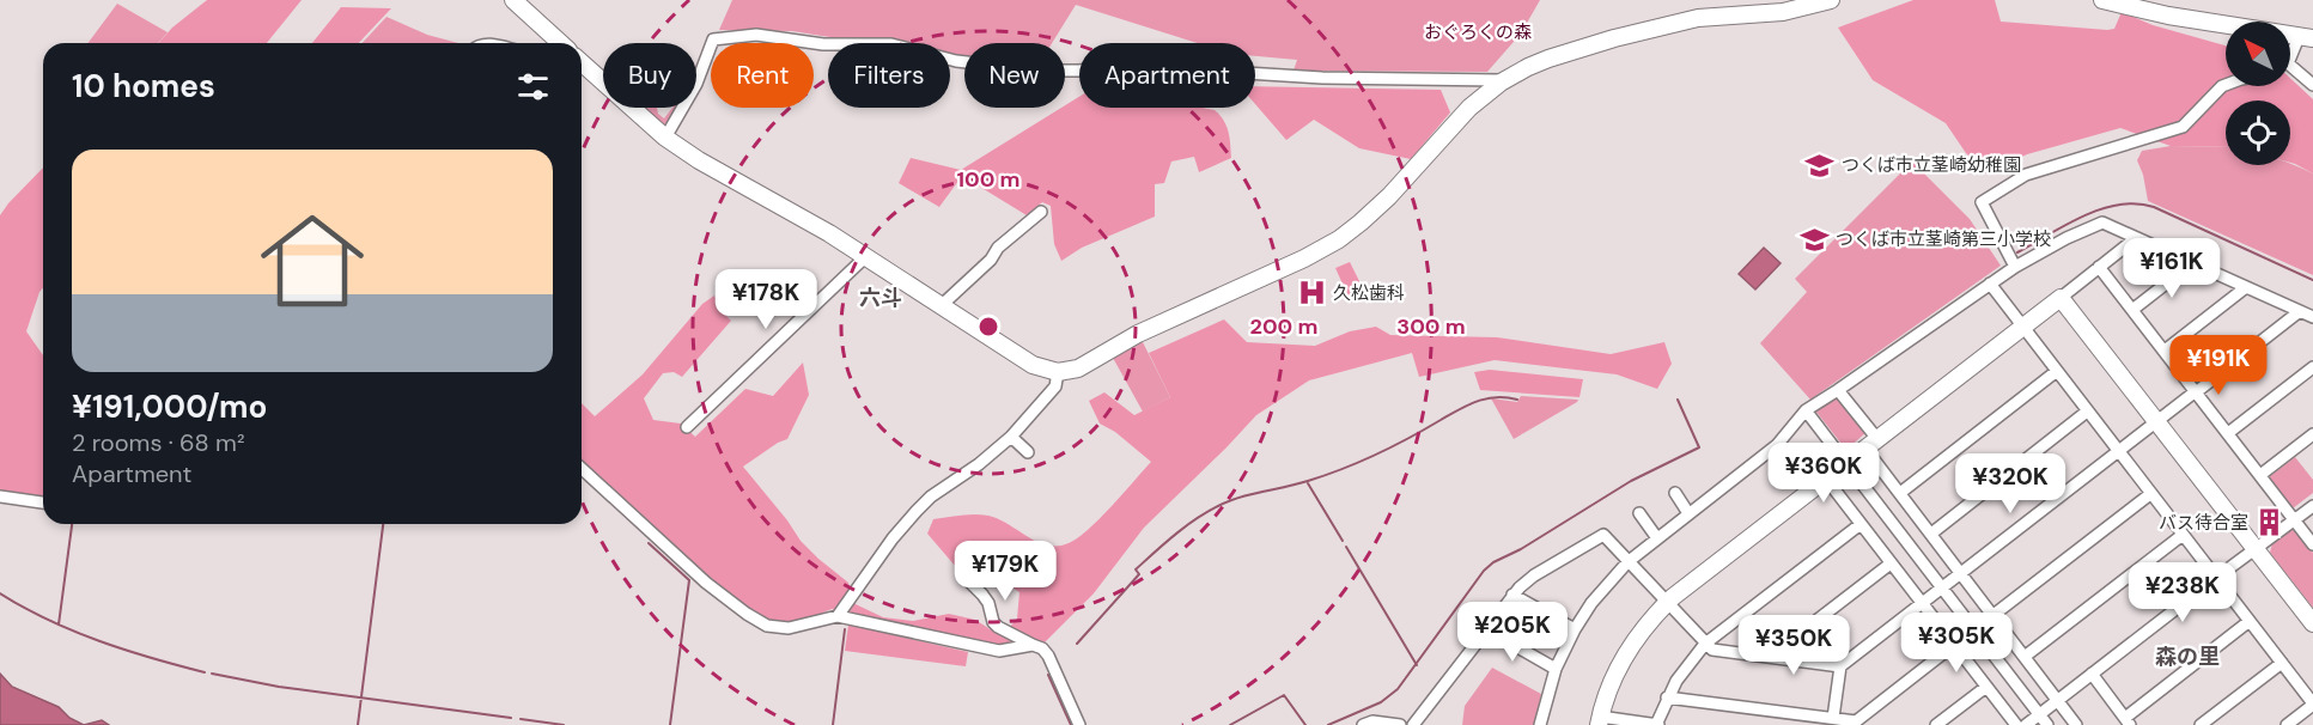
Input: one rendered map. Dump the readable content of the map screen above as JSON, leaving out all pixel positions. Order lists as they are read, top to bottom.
{
  "districts": ["六斗", "森の里"],
  "parks": ["おぐろくの森"],
  "places": {
    "school or university": ["つくば市立茎崎幼稚園", "つくば市立茎崎第三小学校"],
    "hospital": ["久松歯科"],
    "building": ["バス待合室"]
  },
  "north": "top left",
  "page": {
    "chip": [
      "Buy",
      "Rent",
      "Filters",
      "New",
      "Apartment"
    ],
    "heading": "10 homes",
    "list": [
      {
        "name": "¥191,000/mo",
        "note": "2 rooms · 68 m² · Apartment"
      }
    ],
    "price": [
      "¥161K",
      "¥178K",
      "¥191K",
      "¥360K",
      "¥320K",
      "¥179K",
      "¥238K",
      "¥205K",
      "¥305K",
      "¥350K"
    ]
  },
  "rings": ["100 m", "200 m", "300 m"]
}
